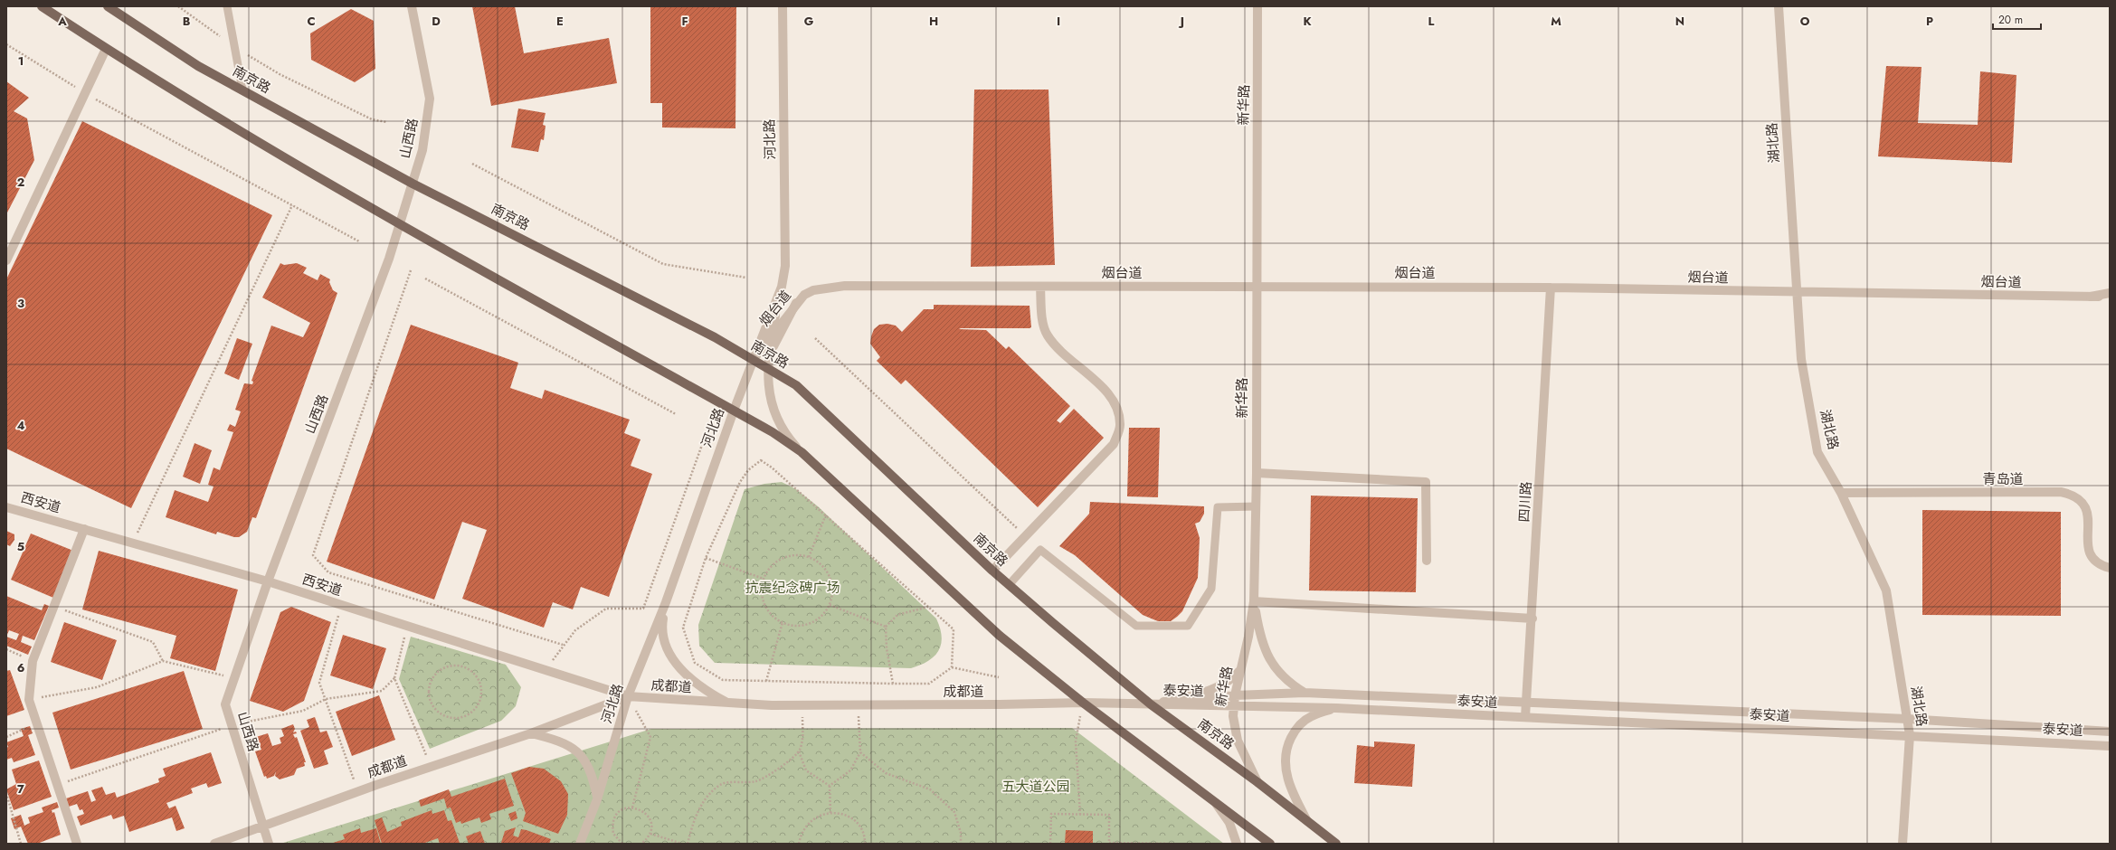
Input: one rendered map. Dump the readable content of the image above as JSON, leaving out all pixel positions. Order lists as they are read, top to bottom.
{
  "streets": {
    "main road": ["南京路"],
    "street": [
      "新华路",
      "山西路",
      "河北路",
      "湖北路",
      "烟台道",
      "青岛道",
      "四川路",
      "西安道",
      "成都道",
      "泰安道"
    ]
  },
  "crossings": [
    ["南京路", "新华路"],
    ["南京路", "山西路"],
    ["南京路", "河北路"],
    ["南京路", "烟台道"],
    ["南京路", "成都道"],
    ["南京路", "泰安道"],
    ["新华路", "烟台道"],
    ["新华路", "泰安道"],
    ["山西路", "西安道"],
    ["山西路", "成都道"],
    ["河北路", "烟台道"],
    ["河北路", "西安道"],
    ["河北路", "成都道"],
    ["湖北路", "烟台道"],
    ["湖北路", "青岛道"],
    ["湖北路", "泰安道"],
    ["烟台道", "四川路"],
    ["四川路", "泰安道"],
    ["西安道", "成都道"],
    ["成都道", "泰安道"]
  ],
  "parks": ["抗震纪念碑广场", "五大道公园"],
  "scale_bar": "20 m",
  "grid": {
    "columns": [
      "A",
      "B",
      "C",
      "D",
      "E",
      "F",
      "G",
      "H",
      "I",
      "J",
      "K",
      "L",
      "M",
      "N",
      "O",
      "P"
    ],
    "rows": [
      "1",
      "2",
      "3",
      "4",
      "5",
      "6",
      "7"
    ]
  }
}
